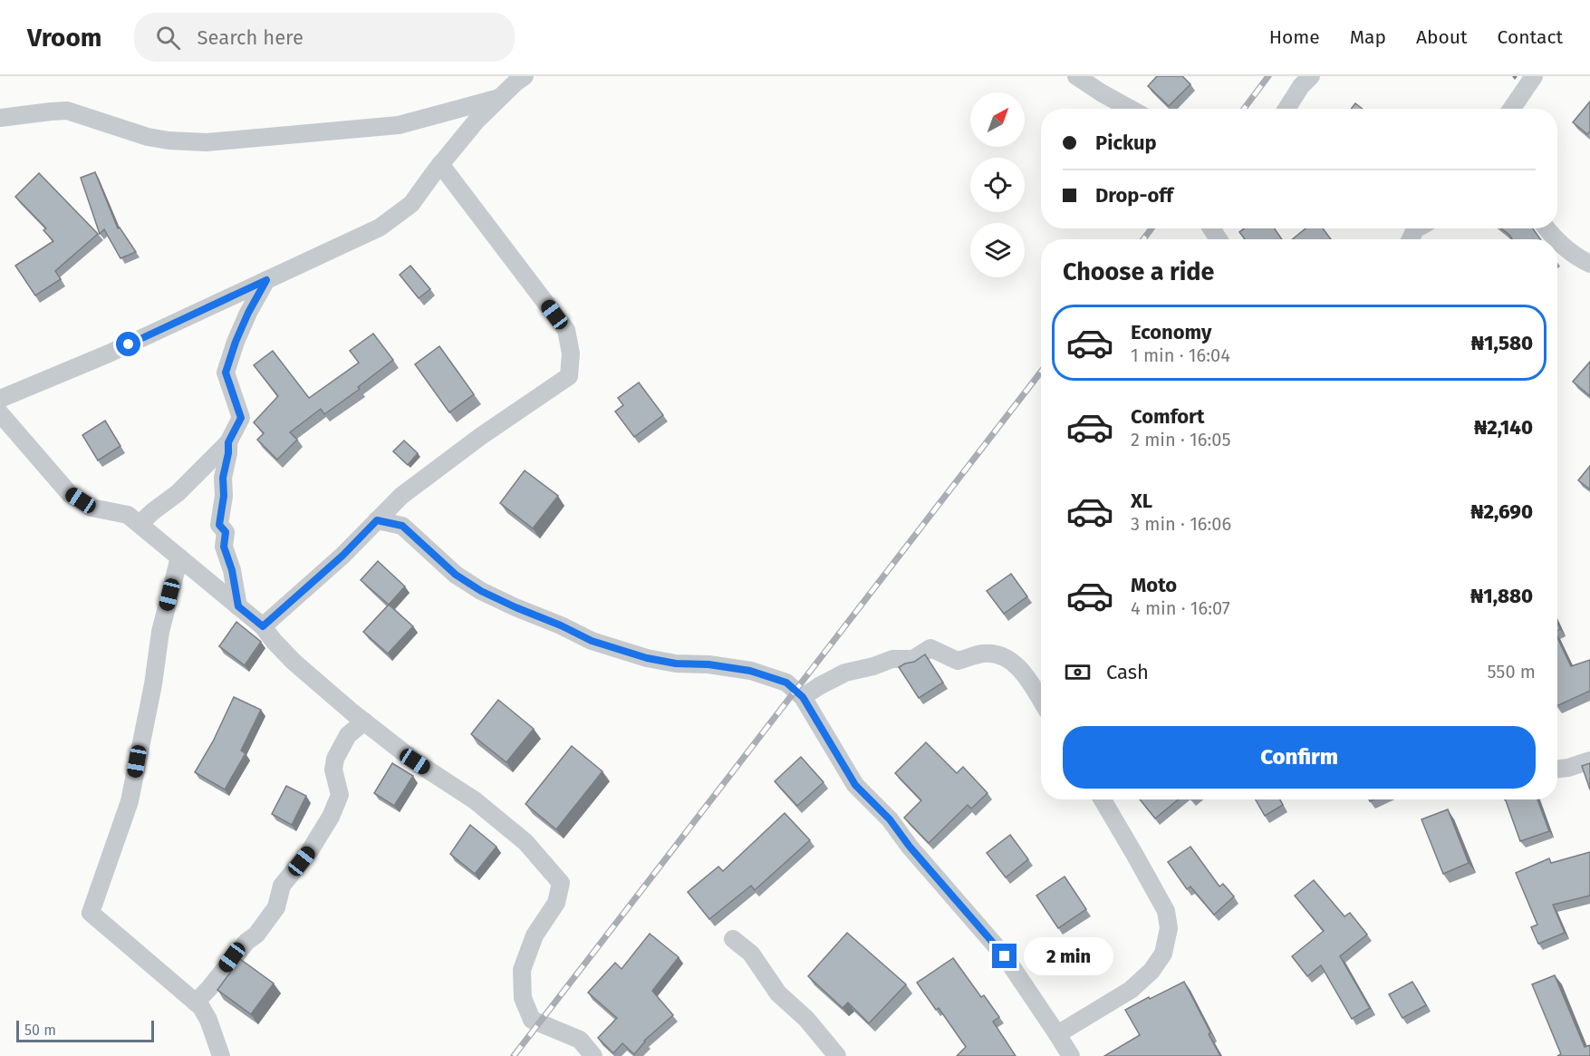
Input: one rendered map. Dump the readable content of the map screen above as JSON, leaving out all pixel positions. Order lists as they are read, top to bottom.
{
  "scale_bar": "50 m",
  "north": "top right",
  "page": {
    "header": "Vroom",
    "search": "Search here",
    "nav": [
      "Home",
      "Map",
      "About",
      "Contact"
    ],
    "banner": ["Pickup", "Drop-off"],
    "heading": "Choose a ride",
    "list": [
      {
        "name": "Economy",
        "note": "1 min · 16:04",
        "value": "₦1,580"
      },
      {
        "name": "Comfort",
        "note": "2 min · 16:05",
        "value": "₦2,140"
      },
      {
        "name": "XL",
        "note": "3 min · 16:06",
        "value": "₦2,690"
      },
      {
        "name": "Moto",
        "note": "4 min · 16:07",
        "value": "₦1,880"
      }
    ],
    "pay": ["Cash", "550 m"],
    "buttons": "Confirm",
    "bubble": "2 min",
    "scale": "50 m"
  }
}
